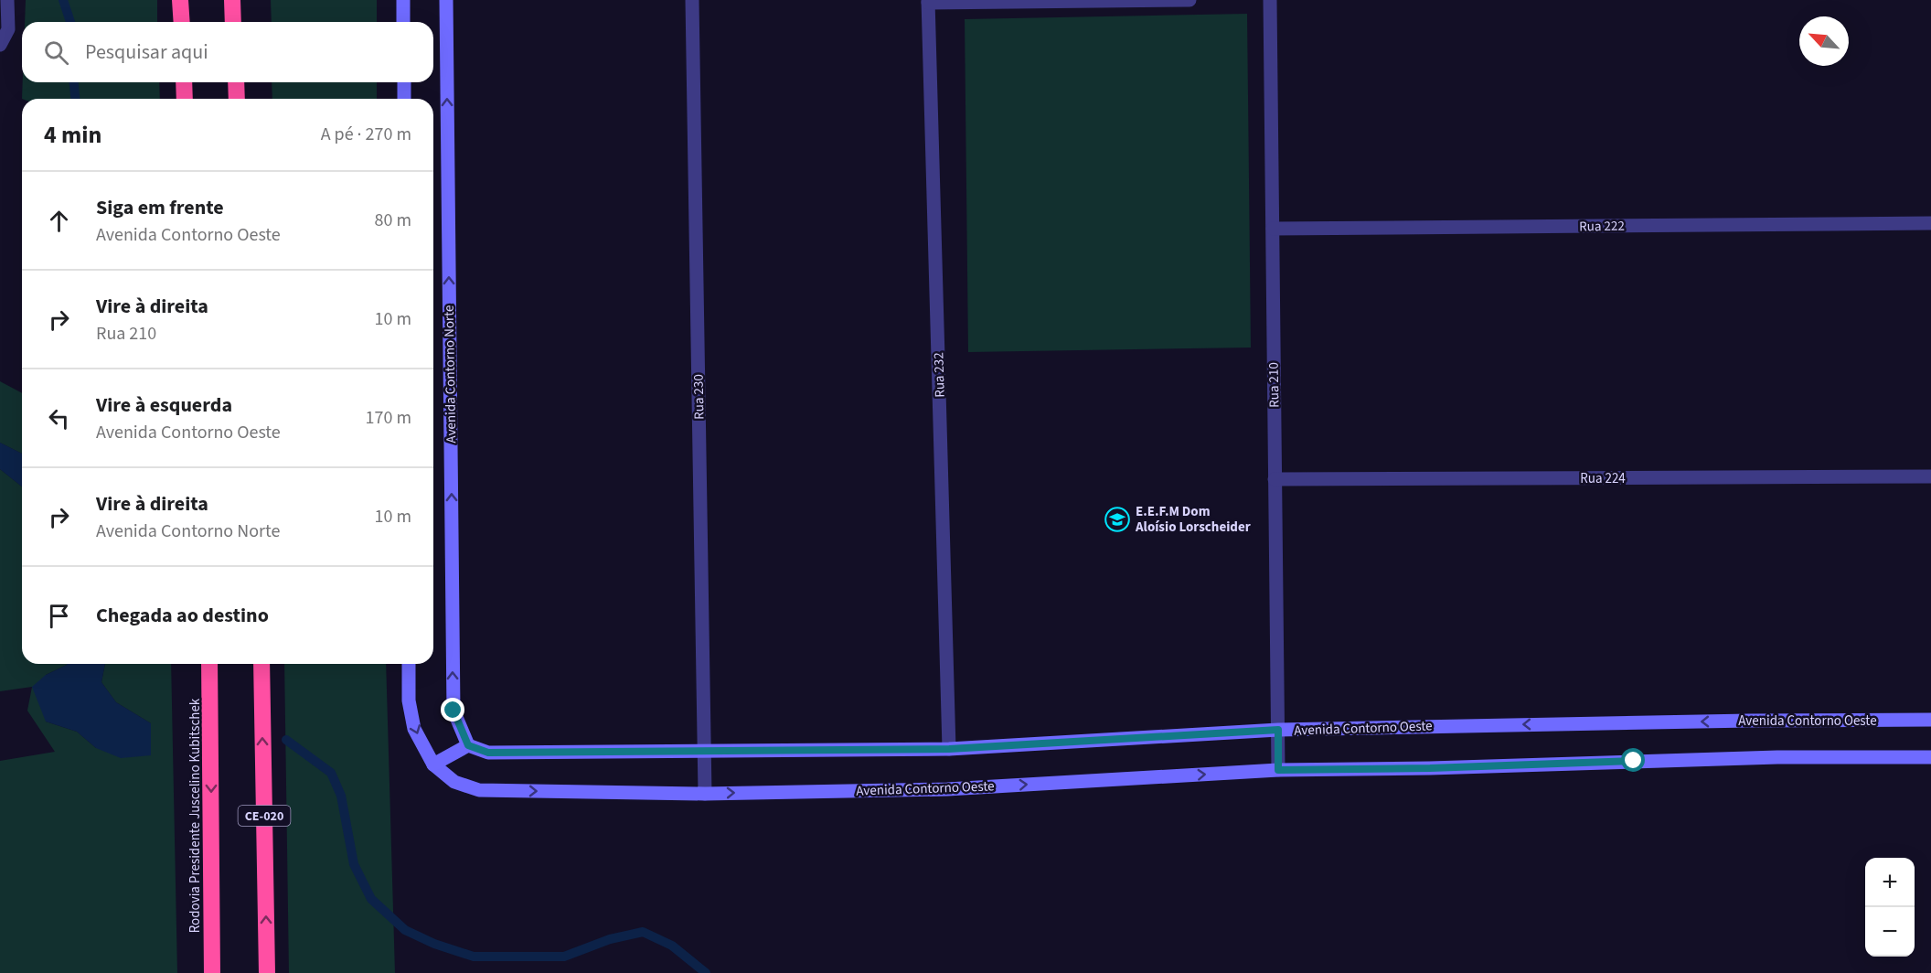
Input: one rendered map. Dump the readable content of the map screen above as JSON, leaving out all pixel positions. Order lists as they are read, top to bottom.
{
  "streets": {
    "highway": ["Rodovia Presidente Juscelino Kubitschek", "CE-020"],
    "street": [
      "Rua 222",
      "Avenida Contorno Norte",
      "Rua 232",
      "Rua 210",
      "Rua 230",
      "Rua 224",
      "Avenida Contorno Oeste"
    ]
  },
  "crossings": [
    ["Rua 222", "Rua 210"],
    ["Avenida Contorno Norte", "Avenida Contorno Oeste"],
    ["Rua 232", "Avenida Contorno Oeste"],
    ["Rua 210", "Rua 224"],
    ["Rua 210", "Avenida Contorno Oeste"],
    ["Rua 230", "Avenida Contorno Oeste"]
  ],
  "one_way": ["Avenida Contorno Norte"],
  "places": {
    "school or university": ["E.E.F.M Dom Aloísio Lorscheider"]
  },
  "north": "top left",
  "page": {
    "search": "Pesquisar aqui",
    "heading": ["4 min", "A pé · 270 m"],
    "list": [
      ["Siga em frente", "Avenida Contorno Oeste", "80 m"],
      ["Vire à direita", "Rua 210", "10 m"],
      ["Vire à esquerda", "Avenida Contorno Oeste", "170 m"],
      ["Vire à direita", "Avenida Contorno Norte", "10 m"],
      "Chegada ao destino"
    ],
    "map_buttons": ["+", "−"]
  }
}
